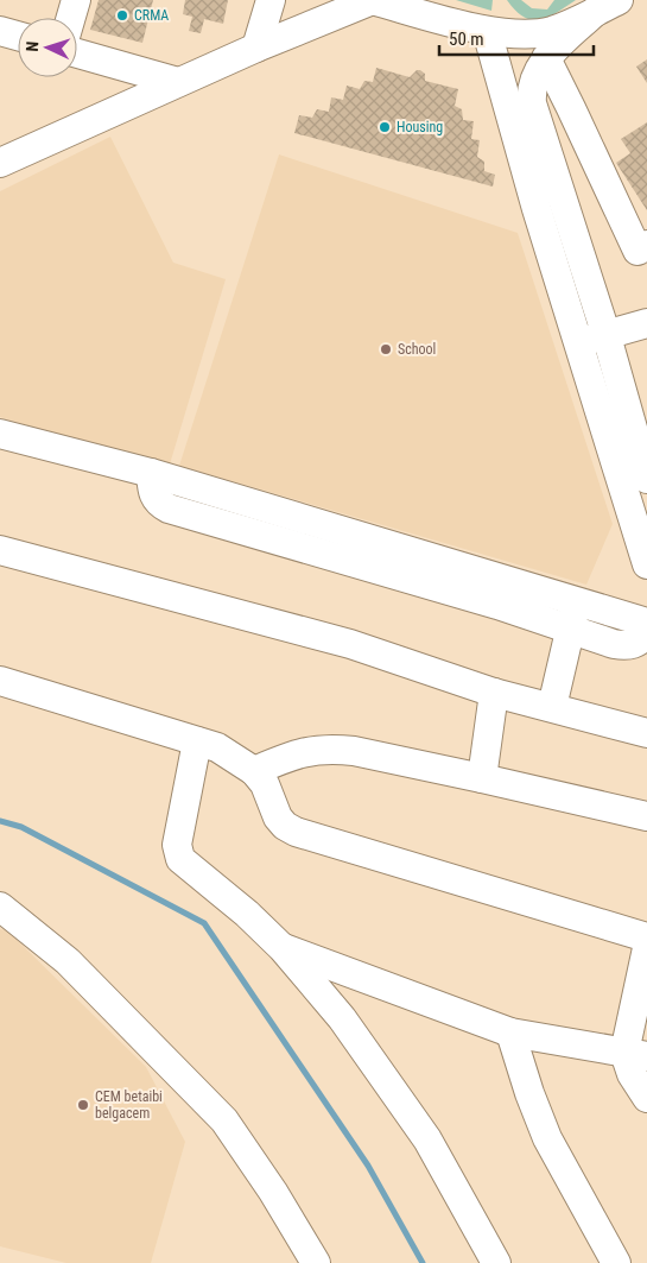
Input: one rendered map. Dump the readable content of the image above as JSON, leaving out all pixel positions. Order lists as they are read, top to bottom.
{
  "places": [
    "CRMA",
    "Housing",
    "School",
    "CEM betaibi belgacem"
  ],
  "scale_bar": "50 m",
  "north": "left"
}
